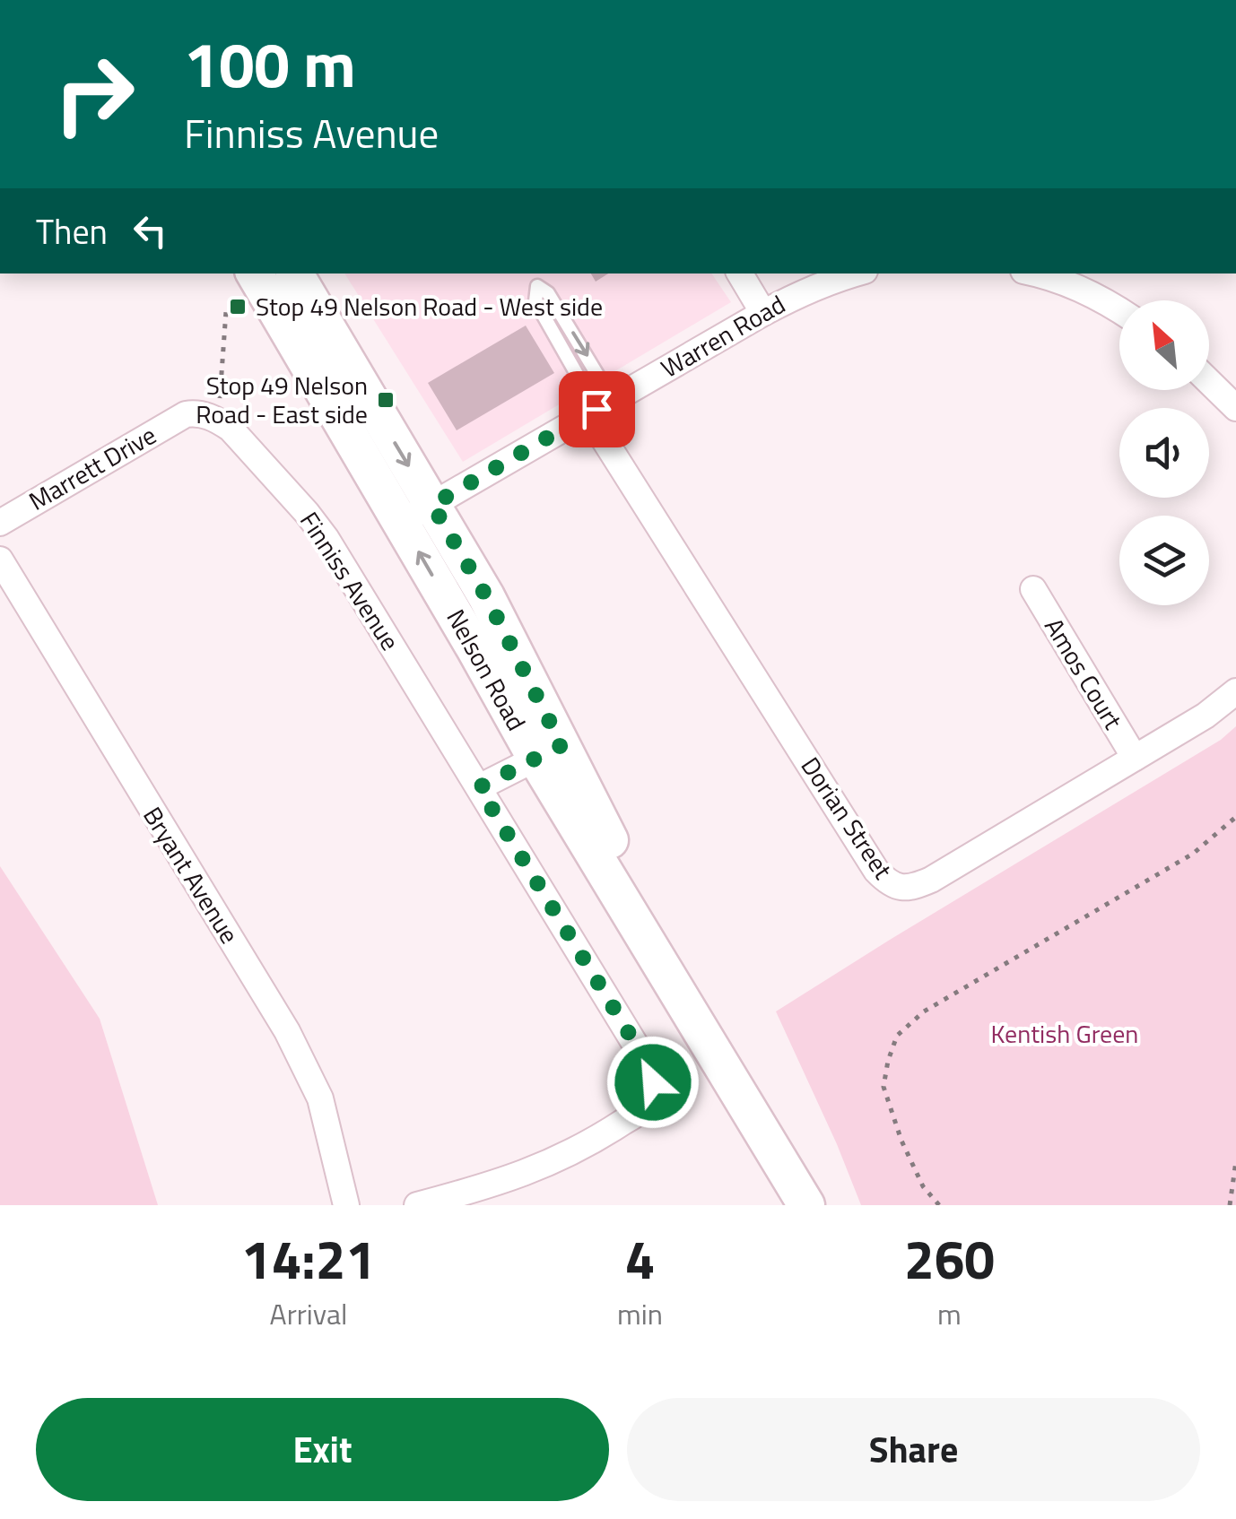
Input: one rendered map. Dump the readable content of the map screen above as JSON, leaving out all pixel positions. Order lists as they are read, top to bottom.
{
  "streets": {
    "main road": ["Nelson Road"],
    "street": [
      "Warren Road",
      "Marrett Drive",
      "Finniss Avenue",
      "Amos Court",
      "Dorian Street",
      "Bryant Avenue"
    ]
  },
  "crossings": [
    ["Warren Road", "Nelson Road"],
    ["Warren Road", "Dorian Street"],
    ["Marrett Drive", "Finniss Avenue"],
    ["Amos Court", "Dorian Street"]
  ],
  "parks": ["Kentish Green"],
  "places": {
    "transit": ["Stop 49 Nelson Road - West side", "Stop 49 Nelson Road - East side"]
  },
  "north": "top left",
  "page": {
    "turn": ["100 m", "Finniss Avenue"],
    "then": "Then",
    "eta": [
      "14:21",
      "Arrival",
      "4",
      "min",
      "260",
      "m"
    ],
    "buttons": ["Exit", "Share"]
  }
}
